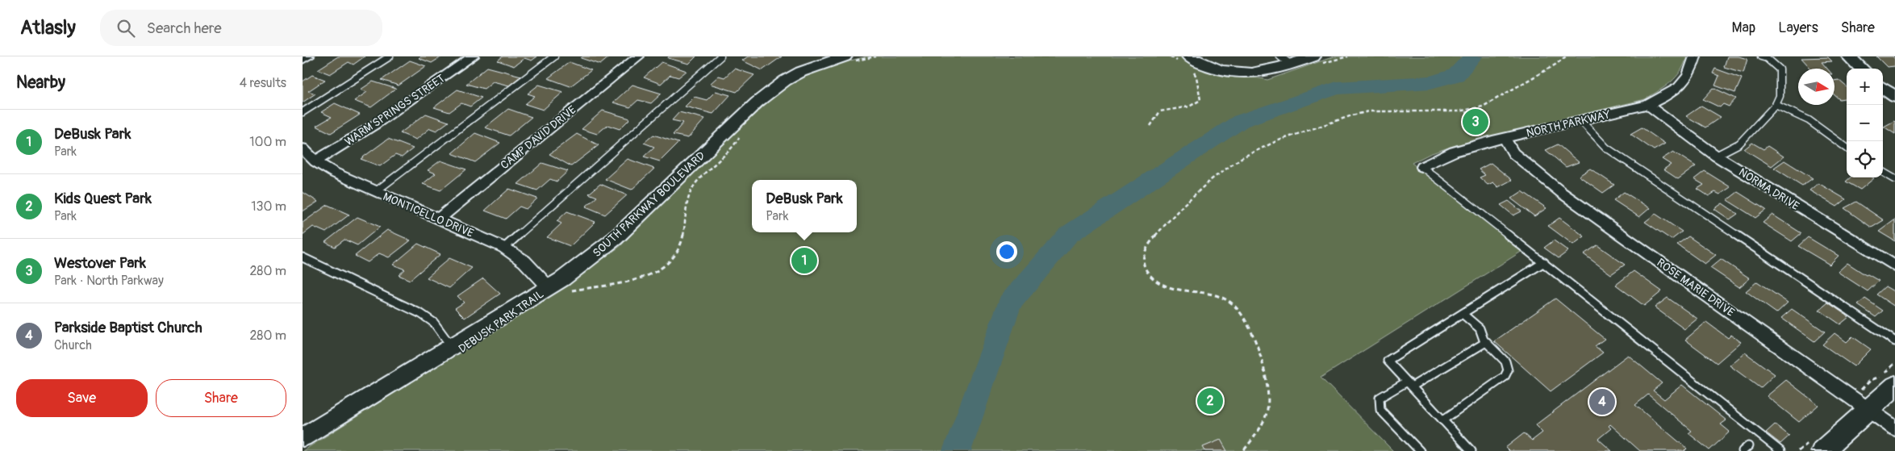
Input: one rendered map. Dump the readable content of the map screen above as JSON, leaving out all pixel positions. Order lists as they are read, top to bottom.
{
  "streets": {
    "street": [
      "WARM SPRINGS STREET",
      "NORTH PARKWAY",
      "CAMP DAVID DRIVE",
      "NORMA DRIVE",
      "SOUTH PARKWAY BOULEVARD",
      "MONTICELLO DRIVE",
      "ROSE MARIE DRIVE"
    ]
  },
  "crossings": [
    ["WARM SPRINGS STREET", "MONTICELLO DRIVE"],
    ["NORTH PARKWAY", "NORMA DRIVE"],
    ["NORTH PARKWAY", "ROSE MARIE DRIVE"],
    ["CAMP DAVID DRIVE", "MONTICELLO DRIVE"],
    ["SOUTH PARKWAY BOULEVARD", "MONTICELLO DRIVE"]
  ],
  "north": "right",
  "page": {
    "header": "Atlasly",
    "search": "Search here",
    "nav": ["Map", "Layers", "Share"],
    "heading": ["Nearby", "4 results"],
    "map_buttons": ["+", "−"],
    "pins": [
      "3",
      "1",
      "2",
      "4"
    ],
    "list": [
      {
        "mark": "1",
        "name": "DeBusk Park",
        "note": "Park",
        "value": "100 m"
      },
      {
        "mark": "2",
        "name": "Kids Quest Park",
        "note": "Park",
        "value": "130 m"
      },
      {
        "mark": "3",
        "name": "Westover Park",
        "note": "Park · North Parkway",
        "value": "280 m"
      },
      {
        "mark": "4",
        "name": "Parkside Baptist Church",
        "note": "Church",
        "value": "280 m"
      }
    ],
    "popup": ["DeBusk Park", "Park"],
    "buttons": ["Save", "Share"]
  }
}
